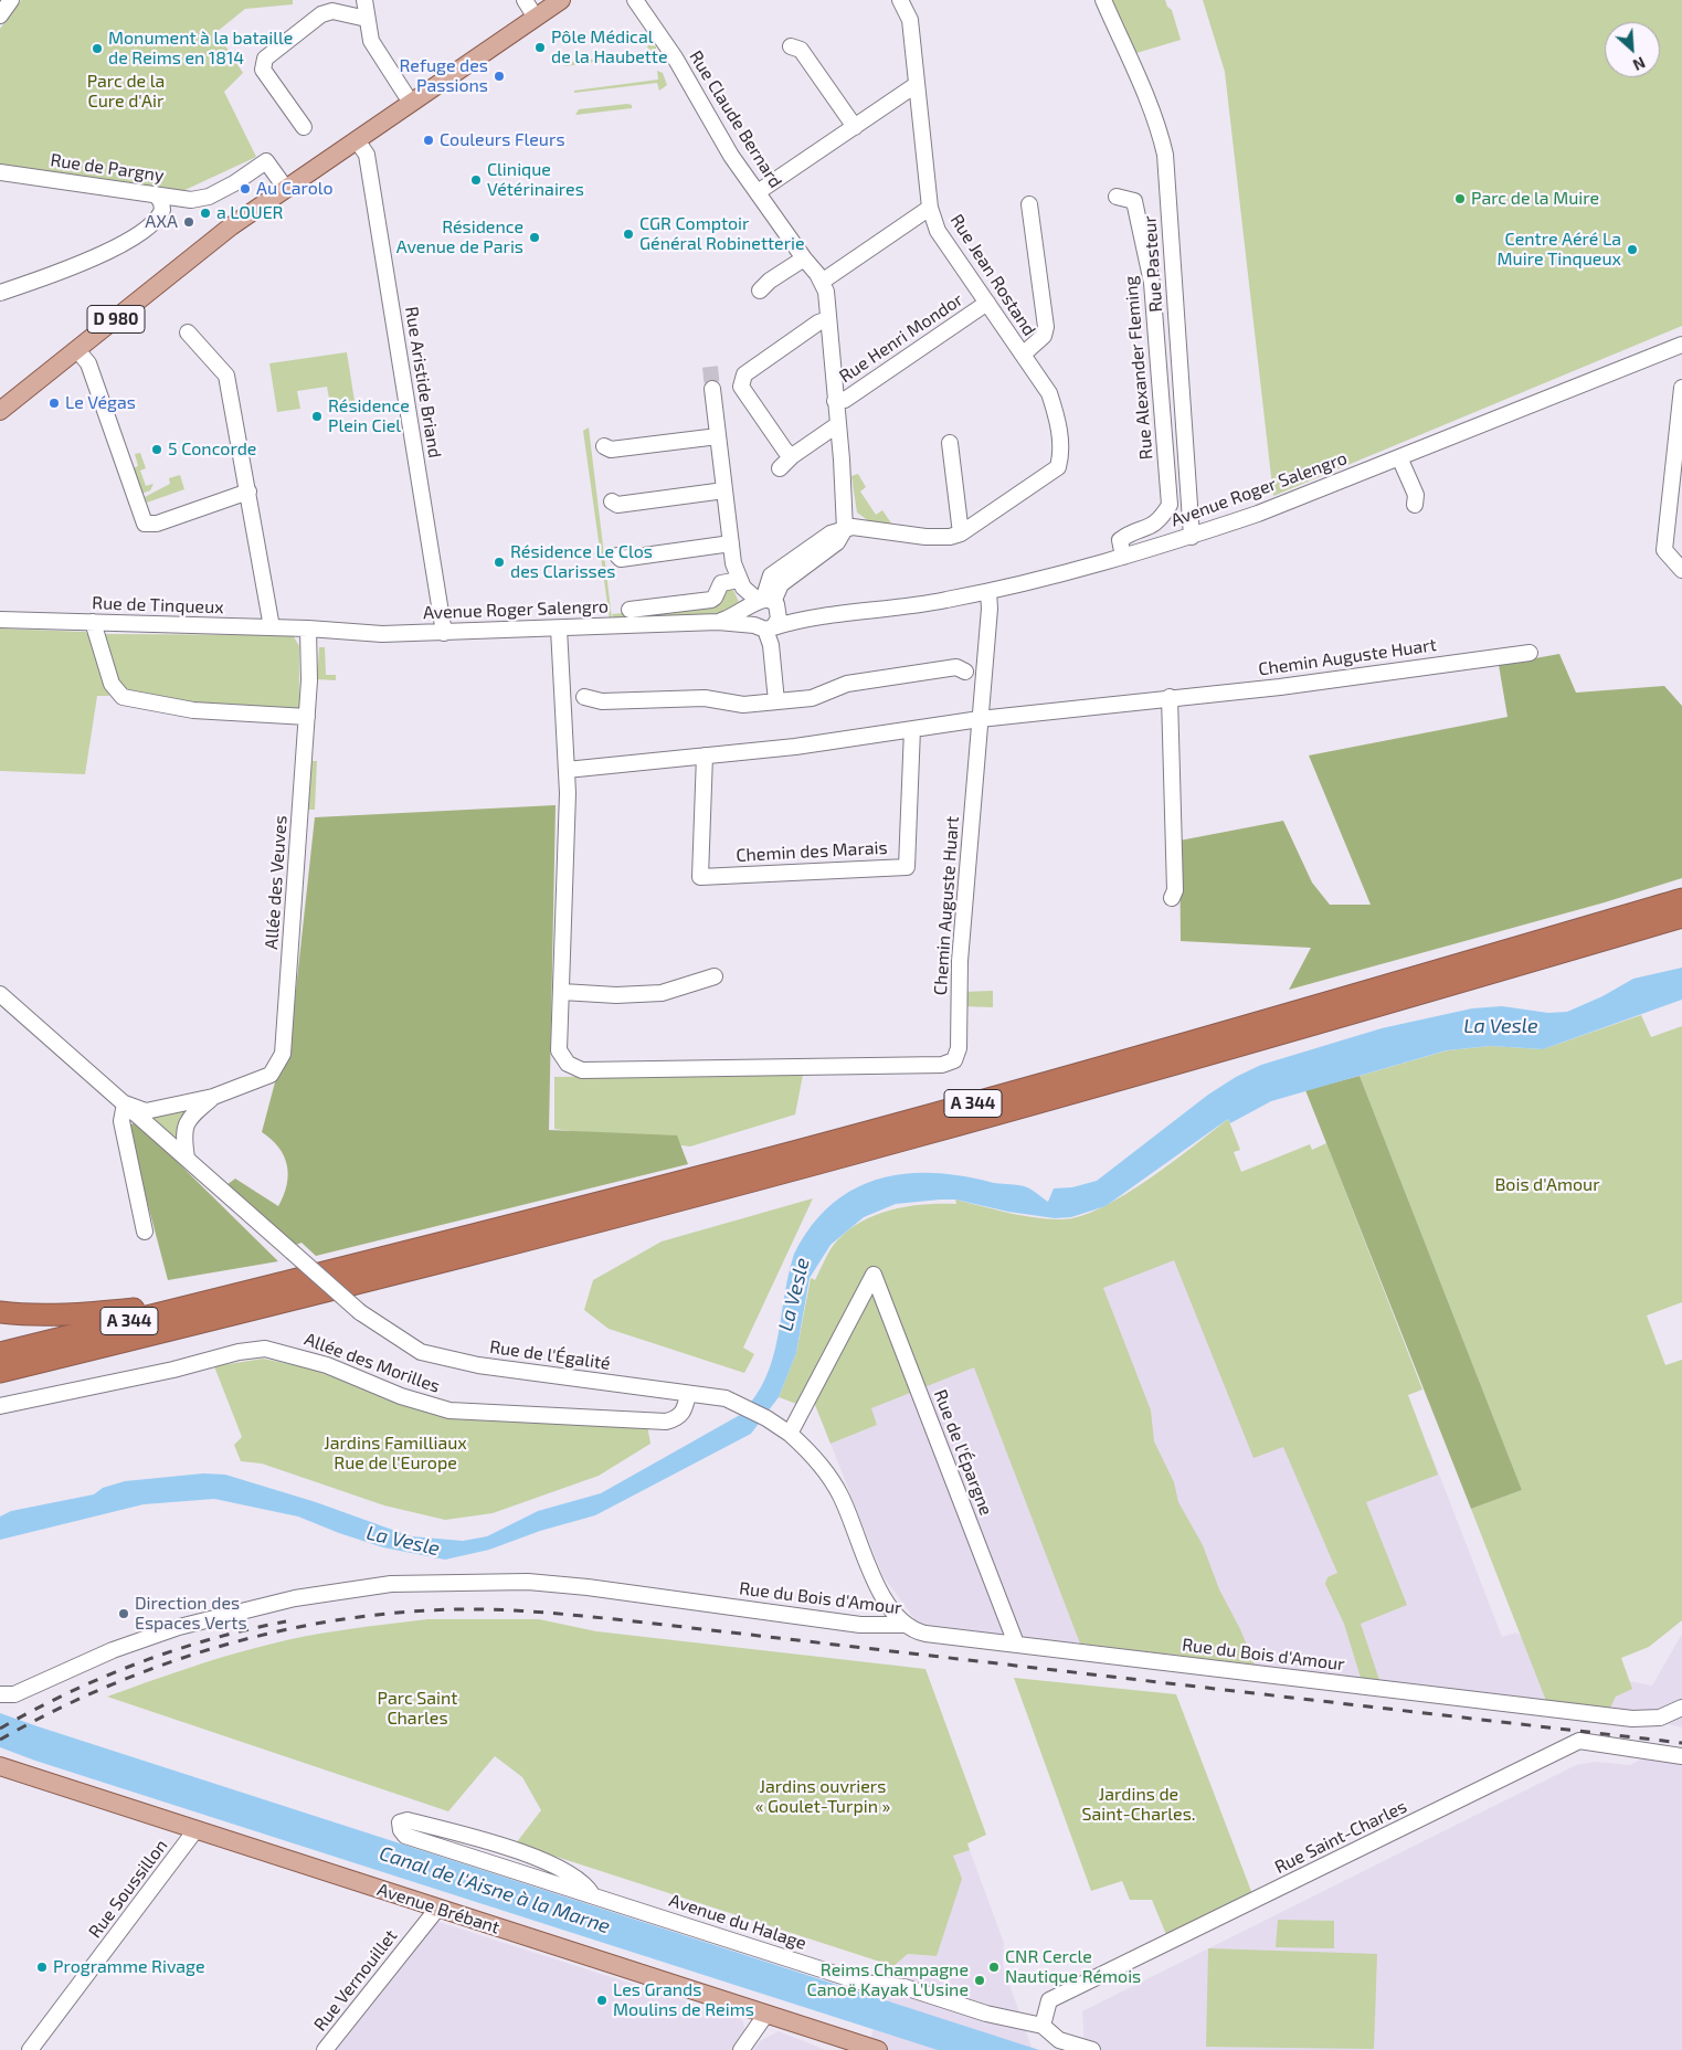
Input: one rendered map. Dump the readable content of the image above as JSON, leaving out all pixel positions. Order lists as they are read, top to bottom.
{
  "streets": {
    "highway": ["A 344"],
    "main road": ["D 980", "Avenue Brébant"],
    "street": [
      "Rue Claude Bernard",
      "Rue de Pargny",
      "Rue Pasteur",
      "Rue Jean Rostand",
      "Rue Henri Mondor",
      "Rue Alexander Fleming",
      "Rue Aristide Briand",
      "Avenue Roger Salengro",
      "Rue de Tinqueux",
      "Chemin Auguste Huart",
      "Chemin des Marais",
      "Allée des Veuves",
      "Rue de l'Égalité",
      "Allée des Morilles",
      "Rue de l'Épargne",
      "Rue du Bois d'Amour",
      "Rue Saint-Charles",
      "Rue Soussillon",
      "Avenue du Halage",
      "Rue Vernouillet"
    ]
  },
  "crossings": [
    ["Rue Claude Bernard", "Rue Jean Rostand"],
    ["Rue Claude Bernard", "Rue Henri Mondor"],
    ["Rue de Pargny", "D 980"],
    ["Rue Pasteur", "Avenue Roger Salengro"],
    ["Rue Jean Rostand", "Rue Henri Mondor"],
    ["D 980", "Rue Aristide Briand"],
    ["Rue Alexander Fleming", "Avenue Roger Salengro"],
    ["Rue Aristide Briand", "Avenue Roger Salengro"],
    ["Avenue Roger Salengro", "Rue de Tinqueux"],
    ["Avenue Roger Salengro", "Chemin Auguste Huart"],
    ["Avenue Roger Salengro", "Allée des Veuves"],
    ["Rue de Tinqueux", "Allée des Veuves"],
    ["Rue de l'Égalité", "Allée des Morilles"],
    ["Rue de l'Égalité", "Rue de l'Épargne"],
    ["Rue de l'Épargne", "Rue du Bois d'Amour"],
    ["Rue Saint-Charles", "Avenue du Halage"],
    ["Rue Soussillon", "Avenue Brébant"],
    ["Avenue Brébant", "Rue Vernouillet"]
  ],
  "water": ["La Vesle", "Canal de l'Aisne à la Marne"],
  "parks": [
    "Parc de la Cure d'Air",
    "Bois d'Amour",
    "Jardins Familliaux Rue de l'Europe",
    "Parc Saint Charles",
    "Jardins ouvriers « Goulet-Turpin »",
    "Jardins de Saint-Charles."
  ],
  "places": [
    "Pôle Médical de la Haubette",
    "Monument à la bataille de Reims en 1814",
    "Refuge des Passions",
    "Couleurs Fleurs",
    "Clinique Vétérinaires",
    "Au Carolo",
    "Parc de la Muire",
    "a LOUER",
    "AXA",
    "CGR Comptoir Général Robinetterie",
    "Résidence Avenue de Paris",
    "Centre Aéré La Muire Tinqueux",
    "Le Végas",
    "Résidence Plein Ciel",
    "5 Concorde",
    "Résidence Le Clos des Clarisses",
    "Direction des Espaces Verts",
    "Programme Rivage",
    "CNR Cercle Nautique Rémois",
    "Reims Champagne Canoë Kayak L'Usine",
    "Les Grands Moulins de Reims"
  ],
  "north": "bottom right"
}
